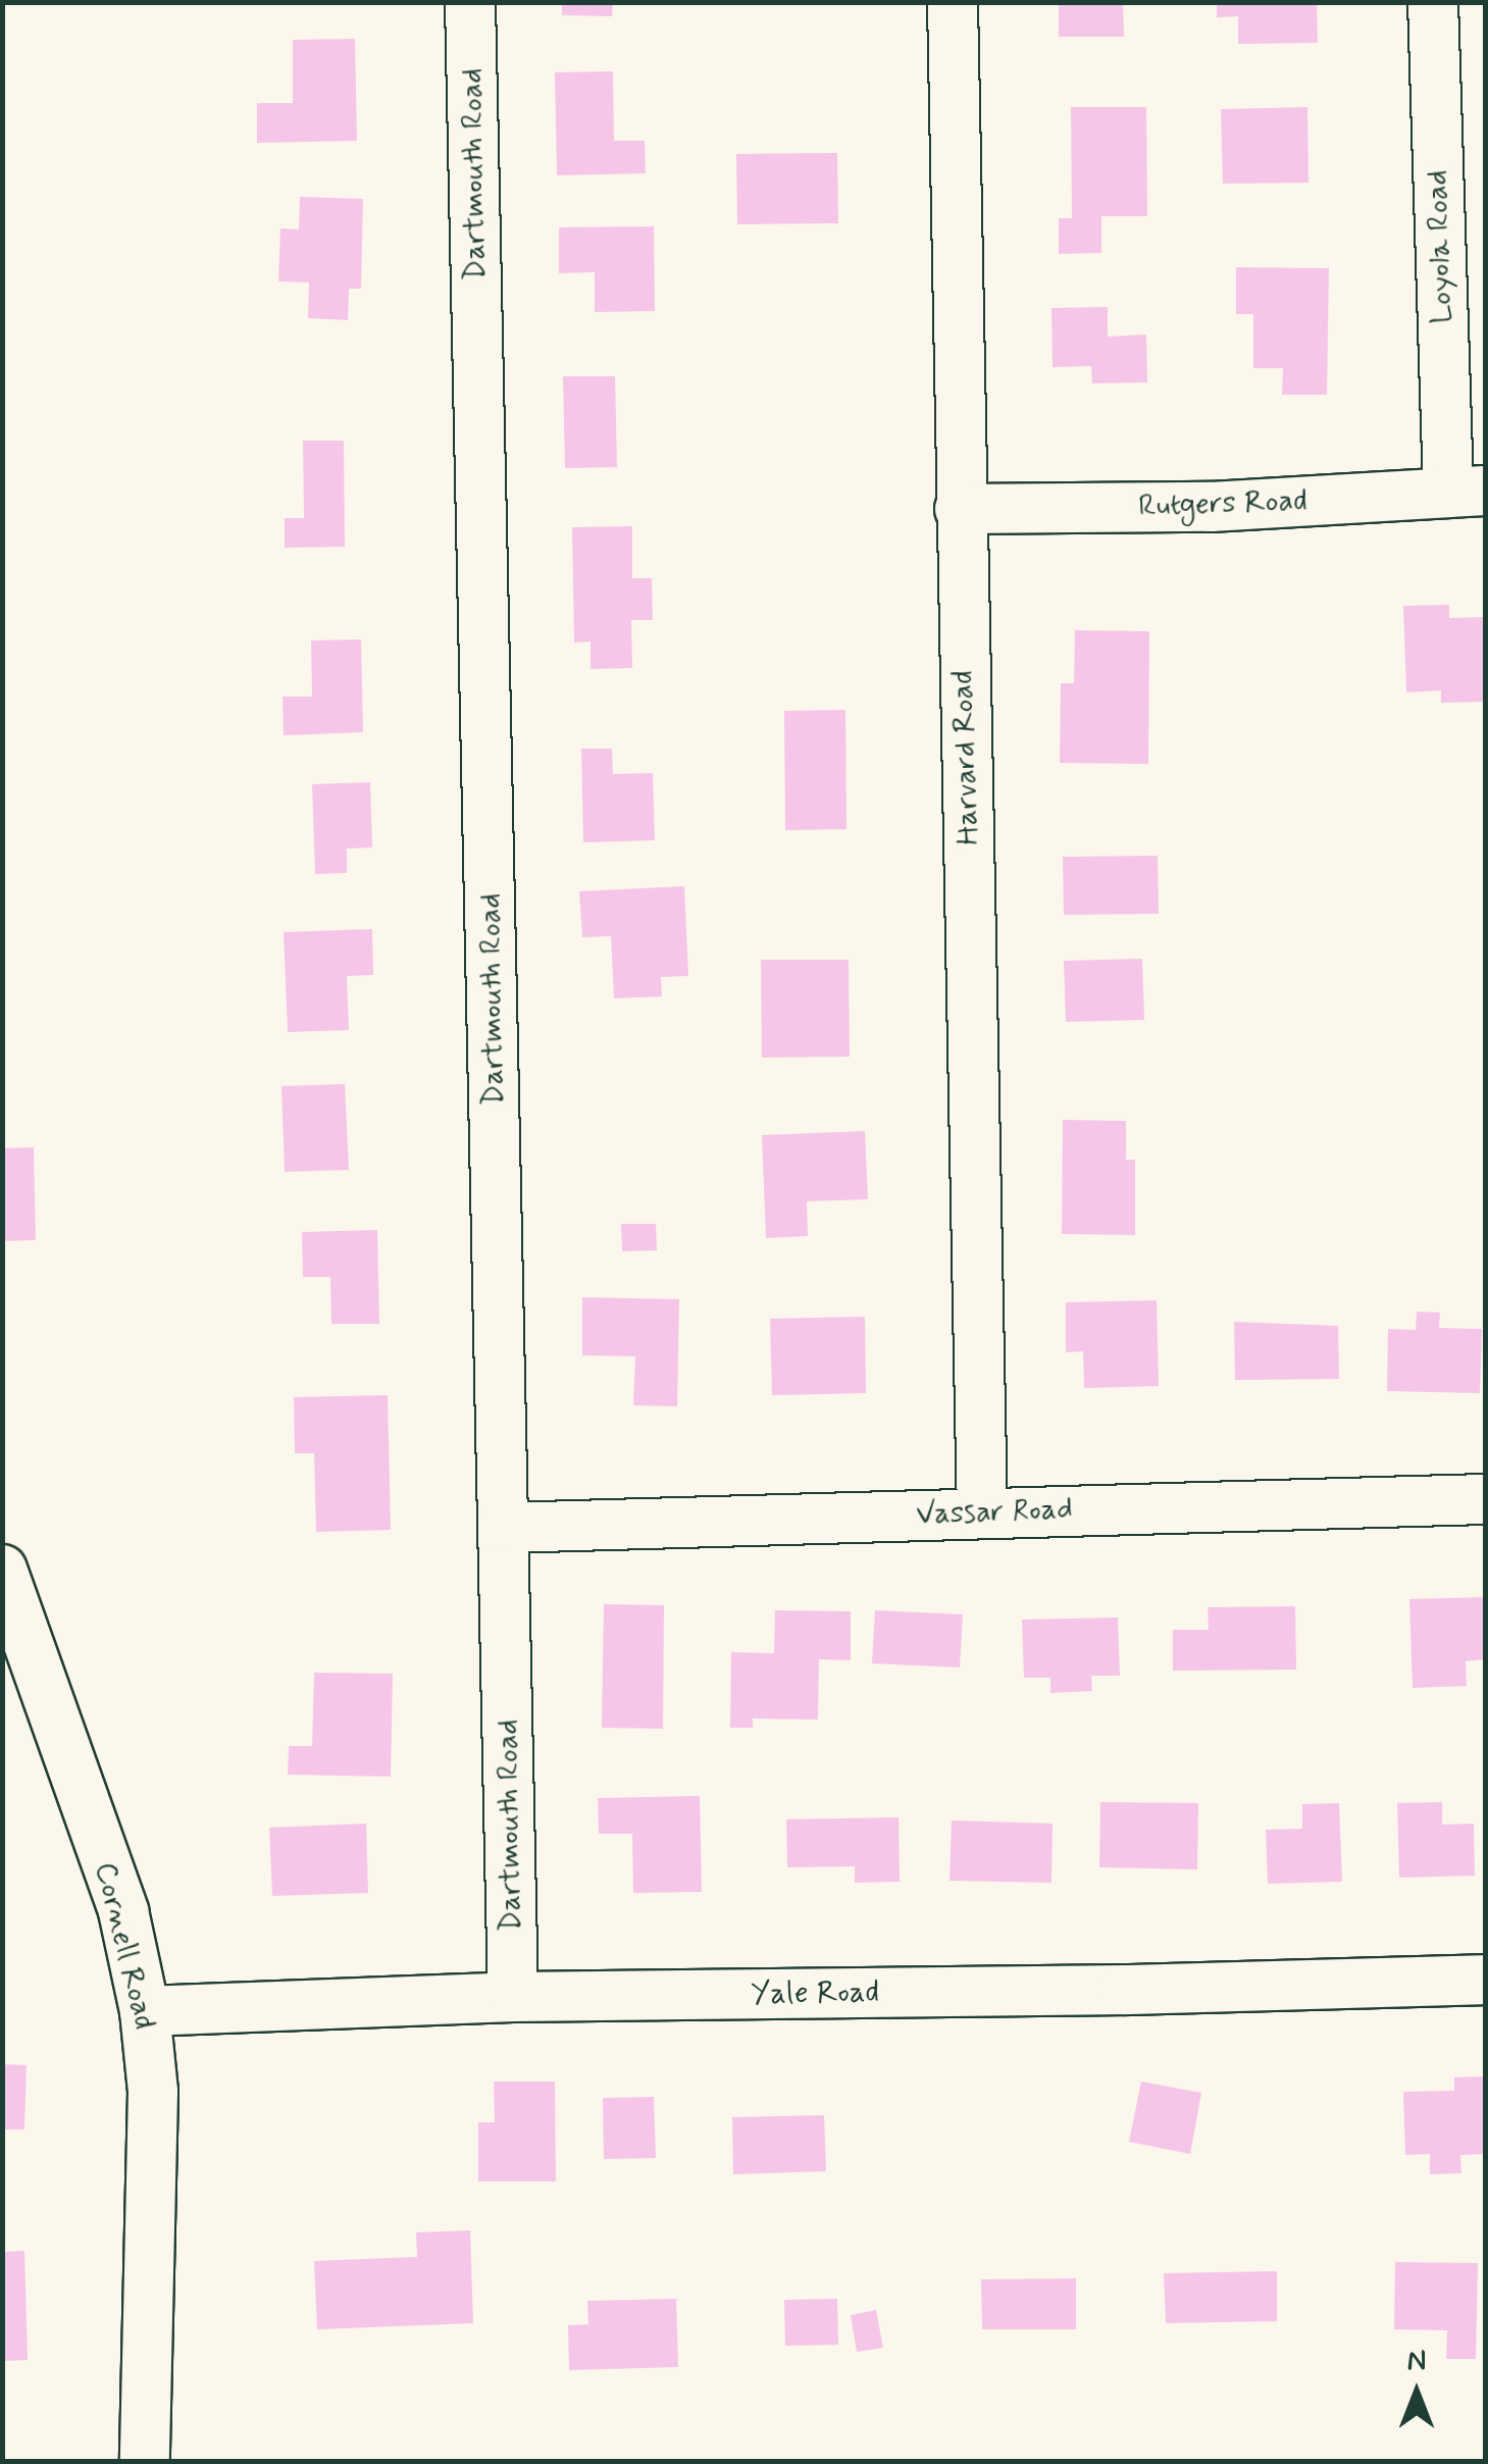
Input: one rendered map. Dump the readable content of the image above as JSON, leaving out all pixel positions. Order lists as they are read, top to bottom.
{
  "streets": {
    "street": [
      "Dartmouth Road",
      "Loyola Road",
      "Rutgers Road",
      "Harvard Road",
      "Vassar Road",
      "Cornell Road",
      "Yale Road"
    ]
  },
  "crossings": [
    ["Dartmouth Road", "Vassar Road"],
    ["Dartmouth Road", "Yale Road"],
    ["Loyola Road", "Rutgers Road"],
    ["Rutgers Road", "Harvard Road"],
    ["Harvard Road", "Vassar Road"],
    ["Cornell Road", "Yale Road"]
  ],
  "north": "top"
}
